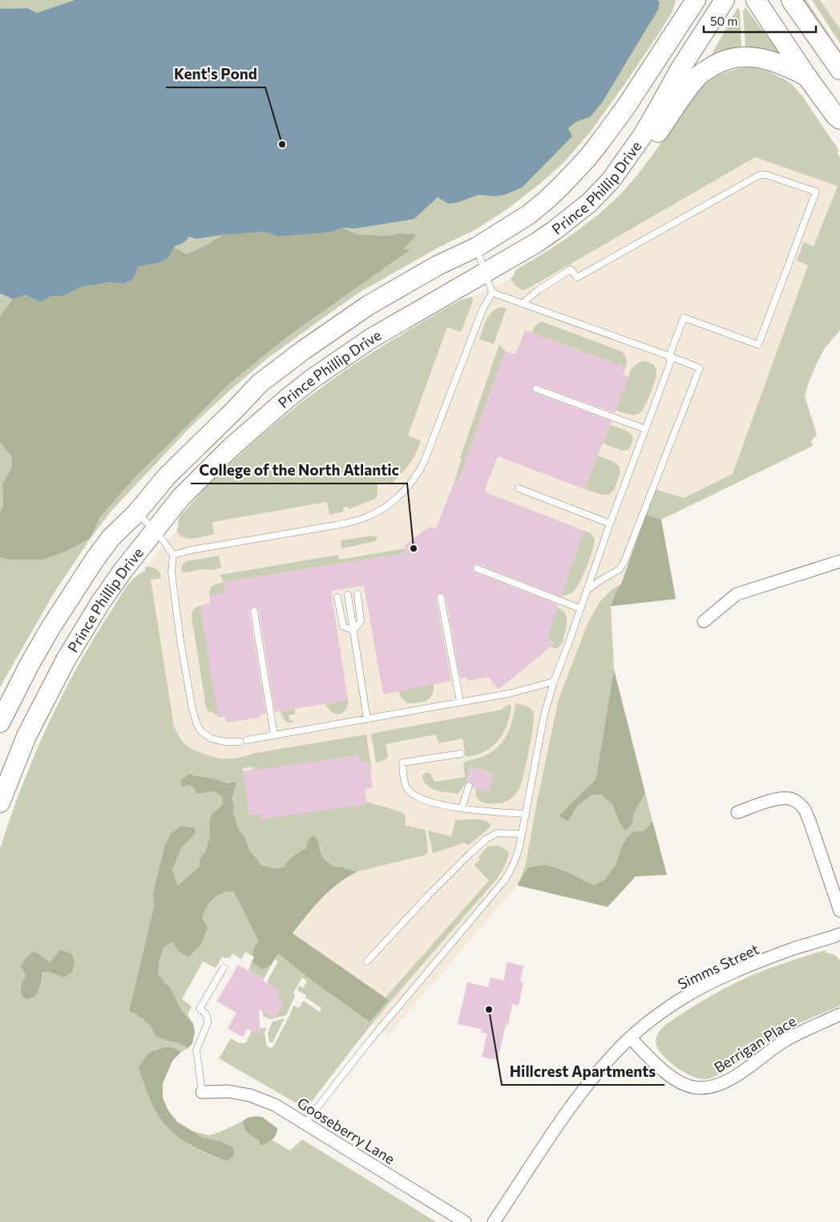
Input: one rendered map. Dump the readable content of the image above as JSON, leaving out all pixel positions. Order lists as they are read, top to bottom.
{
  "streets": {
    "main road": ["Prince Phillip Drive"],
    "street": ["Simms Street", "Berrigan Place", "Gooseberry Lane"]
  },
  "crossings": [
    ["Simms Street", "Berrigan Place"]
  ],
  "places": ["Kent's Pond", "College of the North Atlantic", "Hillcrest Apartments"],
  "scale_bar": "50 m"
}
